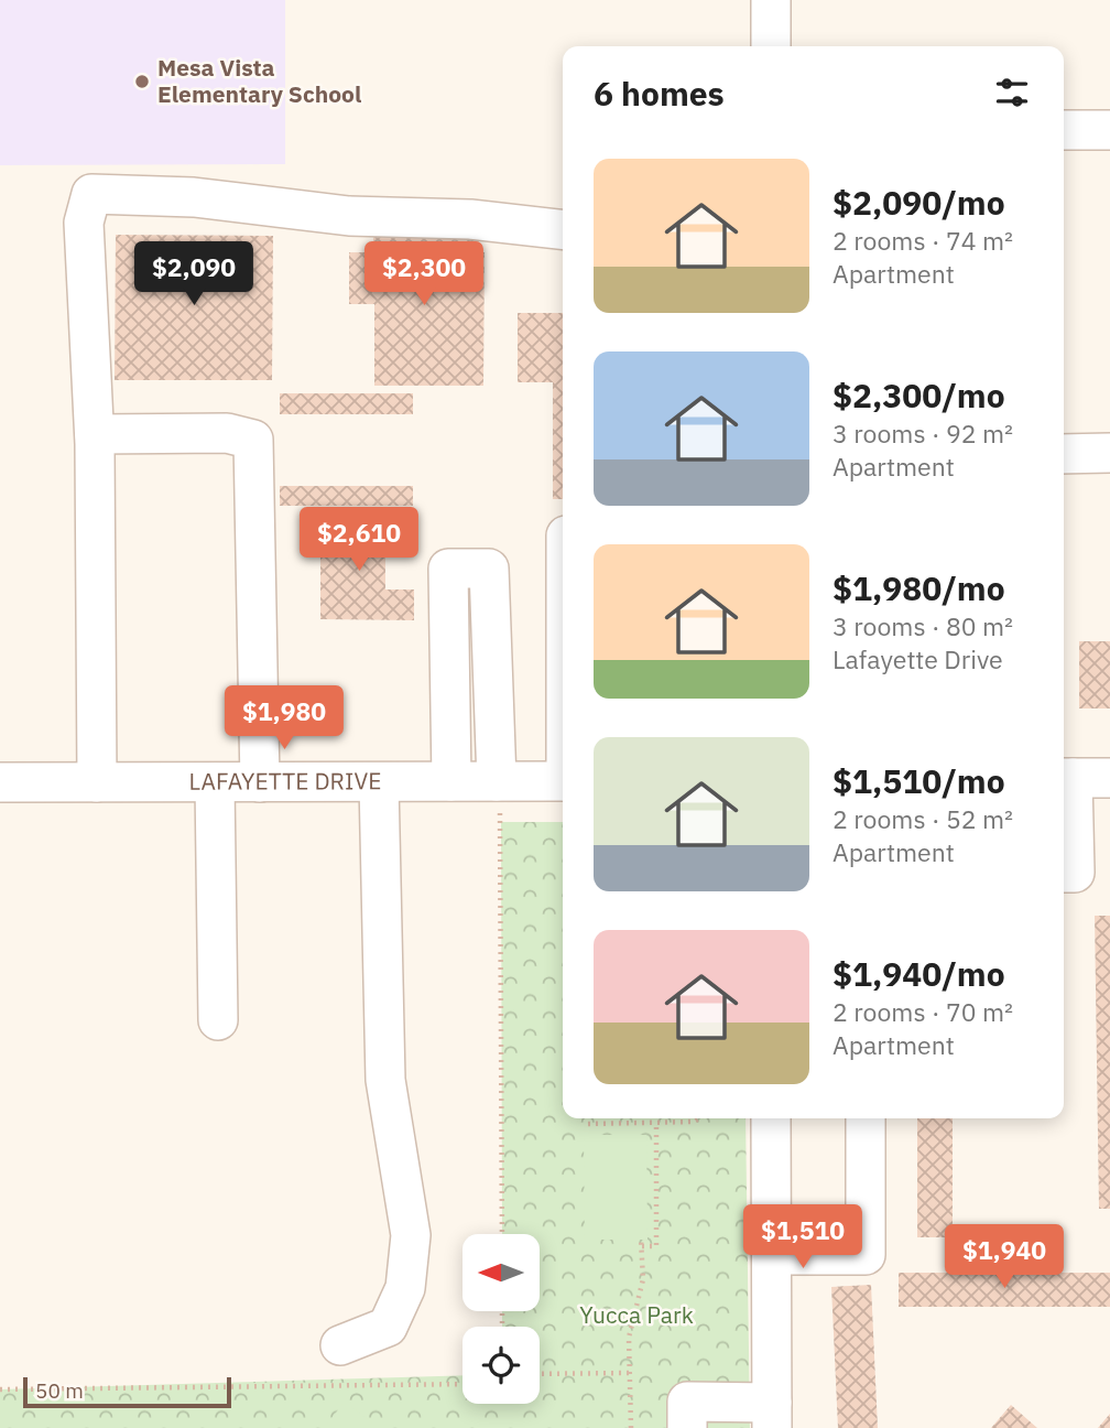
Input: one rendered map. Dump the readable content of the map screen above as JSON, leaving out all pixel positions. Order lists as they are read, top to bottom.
{
  "streets": {
    "street": ["LAFAYETTE DRIVE"]
  },
  "parks": ["Yucca Park"],
  "places": ["Mesa Vista Elementary School"],
  "scale_bar": "50 m",
  "north": "left",
  "page": {
    "heading": "6 homes",
    "list": [
      {
        "name": "$2,090/mo",
        "note": "2 rooms · 74 m² · Apartment"
      },
      {
        "name": "$2,300/mo",
        "note": "3 rooms · 92 m² · Apartment"
      },
      {
        "name": "$1,980/mo",
        "note": "3 rooms · 80 m² · Lafayette Drive"
      },
      {
        "name": "$1,510/mo",
        "note": "2 rooms · 52 m² · Apartment"
      },
      {
        "name": "$1,940/mo",
        "note": "2 rooms · 70 m² · Apartment"
      }
    ],
    "price": [
      "$2,090",
      "$2,300",
      "$2,610",
      "$1,980",
      "$1,510",
      "$1,940"
    ],
    "scale": "50 m"
  }
}
